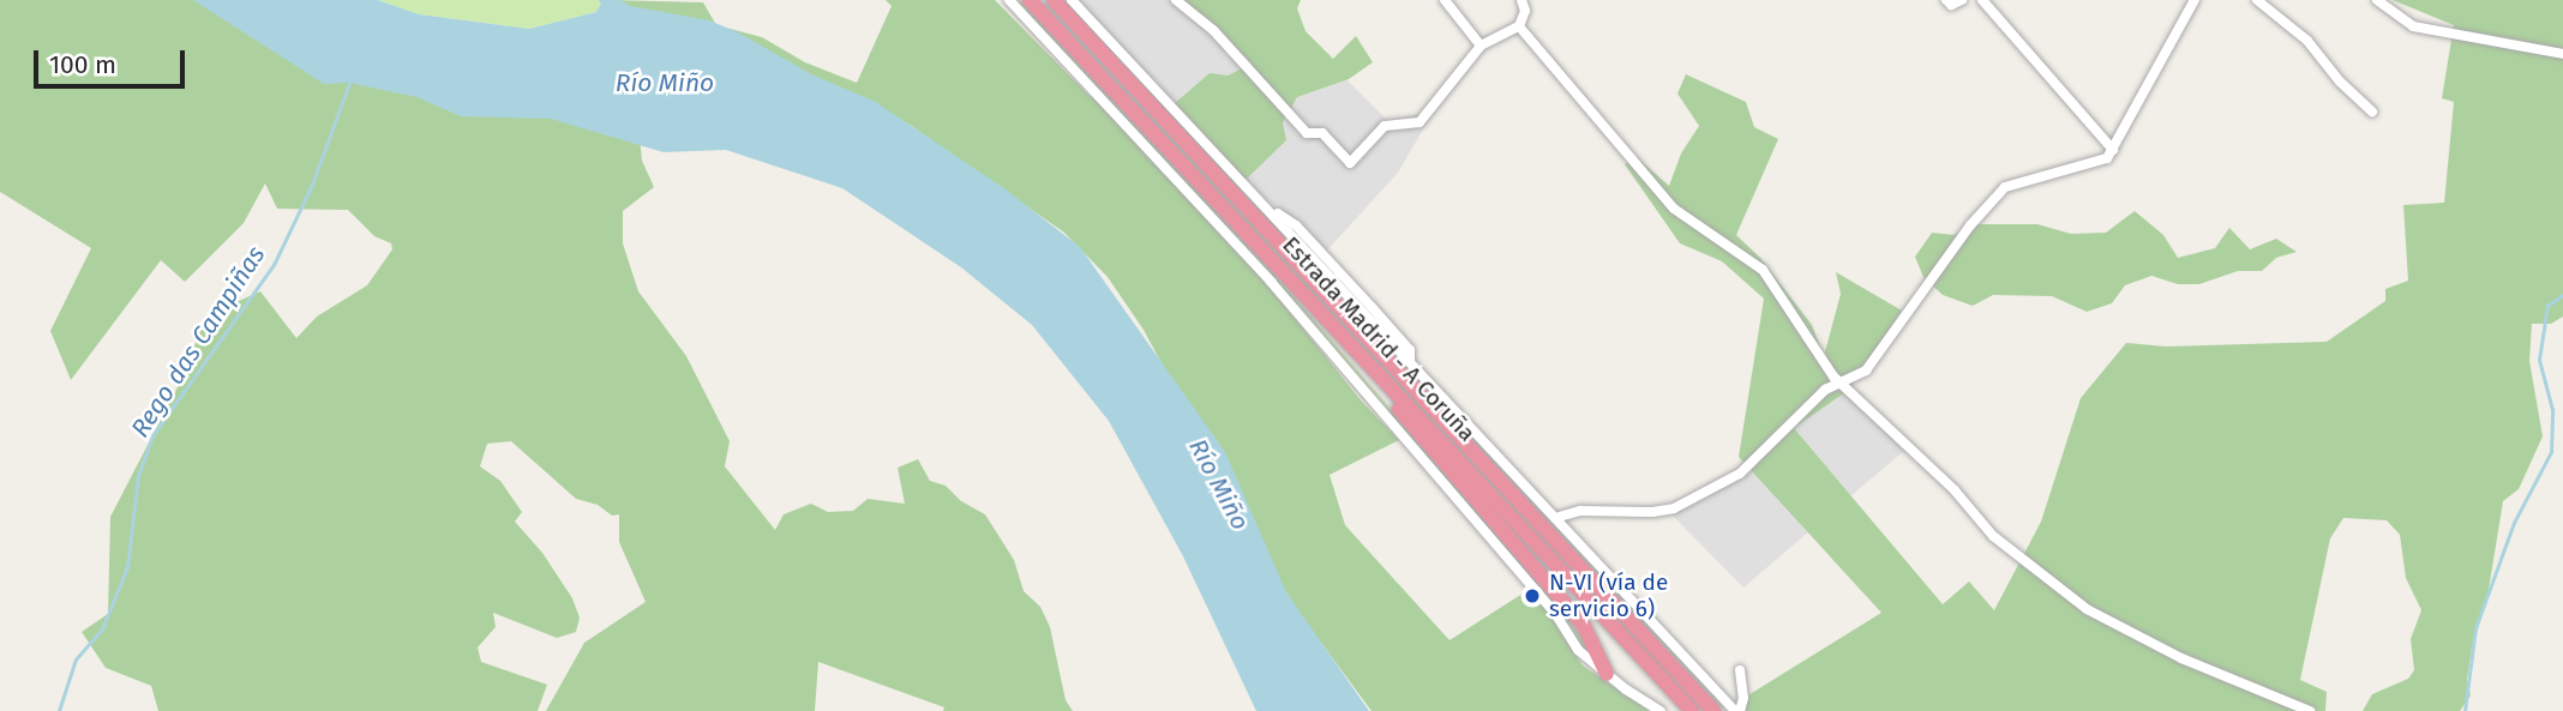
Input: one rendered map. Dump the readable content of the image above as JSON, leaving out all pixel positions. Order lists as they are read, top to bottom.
{
  "streets": {
    "highway": ["Estrada Madrid - A Coruña"]
  },
  "water": ["Río Miño", "Rego das Campiñas"],
  "places": ["N-VI (vía de servicio 6)"],
  "scale_bar": "100 m"
}
